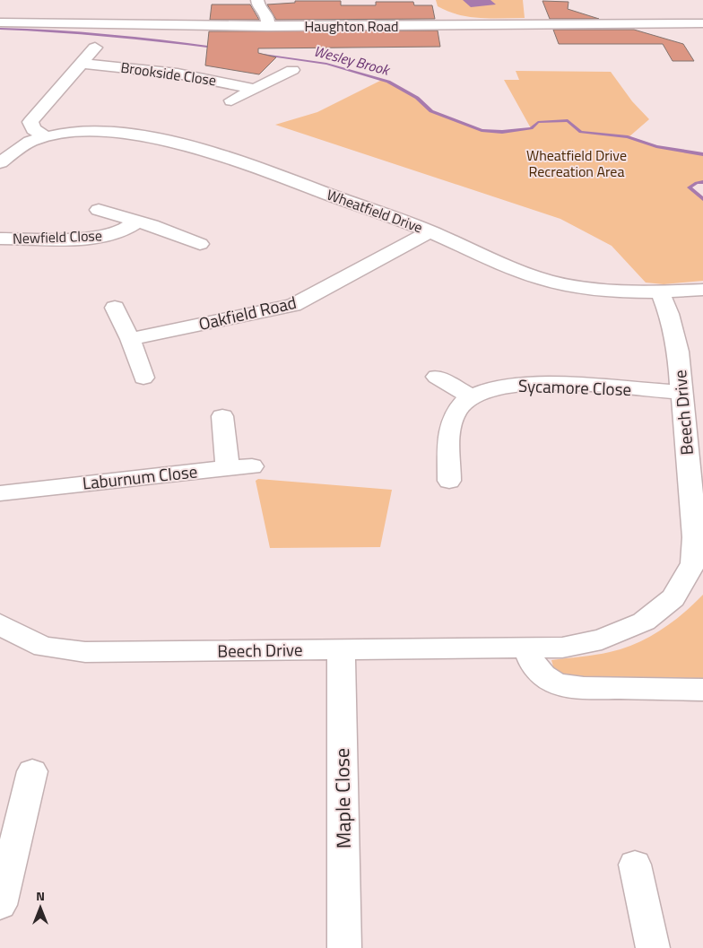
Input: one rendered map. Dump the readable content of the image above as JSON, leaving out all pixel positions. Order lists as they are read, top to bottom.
{
  "streets": {
    "street": [
      "Haughton Road",
      "Brookside Close",
      "Wheatfield Drive",
      "Newfield Close",
      "Oakfield Road",
      "Sycamore Close",
      "Beech Drive",
      "Laburnum Close",
      "Maple Close"
    ]
  },
  "crossings": [
    ["Wheatfield Drive", "Oakfield Road"],
    ["Wheatfield Drive", "Beech Drive"],
    ["Sycamore Close", "Beech Drive"],
    ["Beech Drive", "Maple Close"]
  ],
  "water": ["Wesley Brook"],
  "parks": ["Wheatfield Drive Recreation Area"],
  "north": "top"
}
